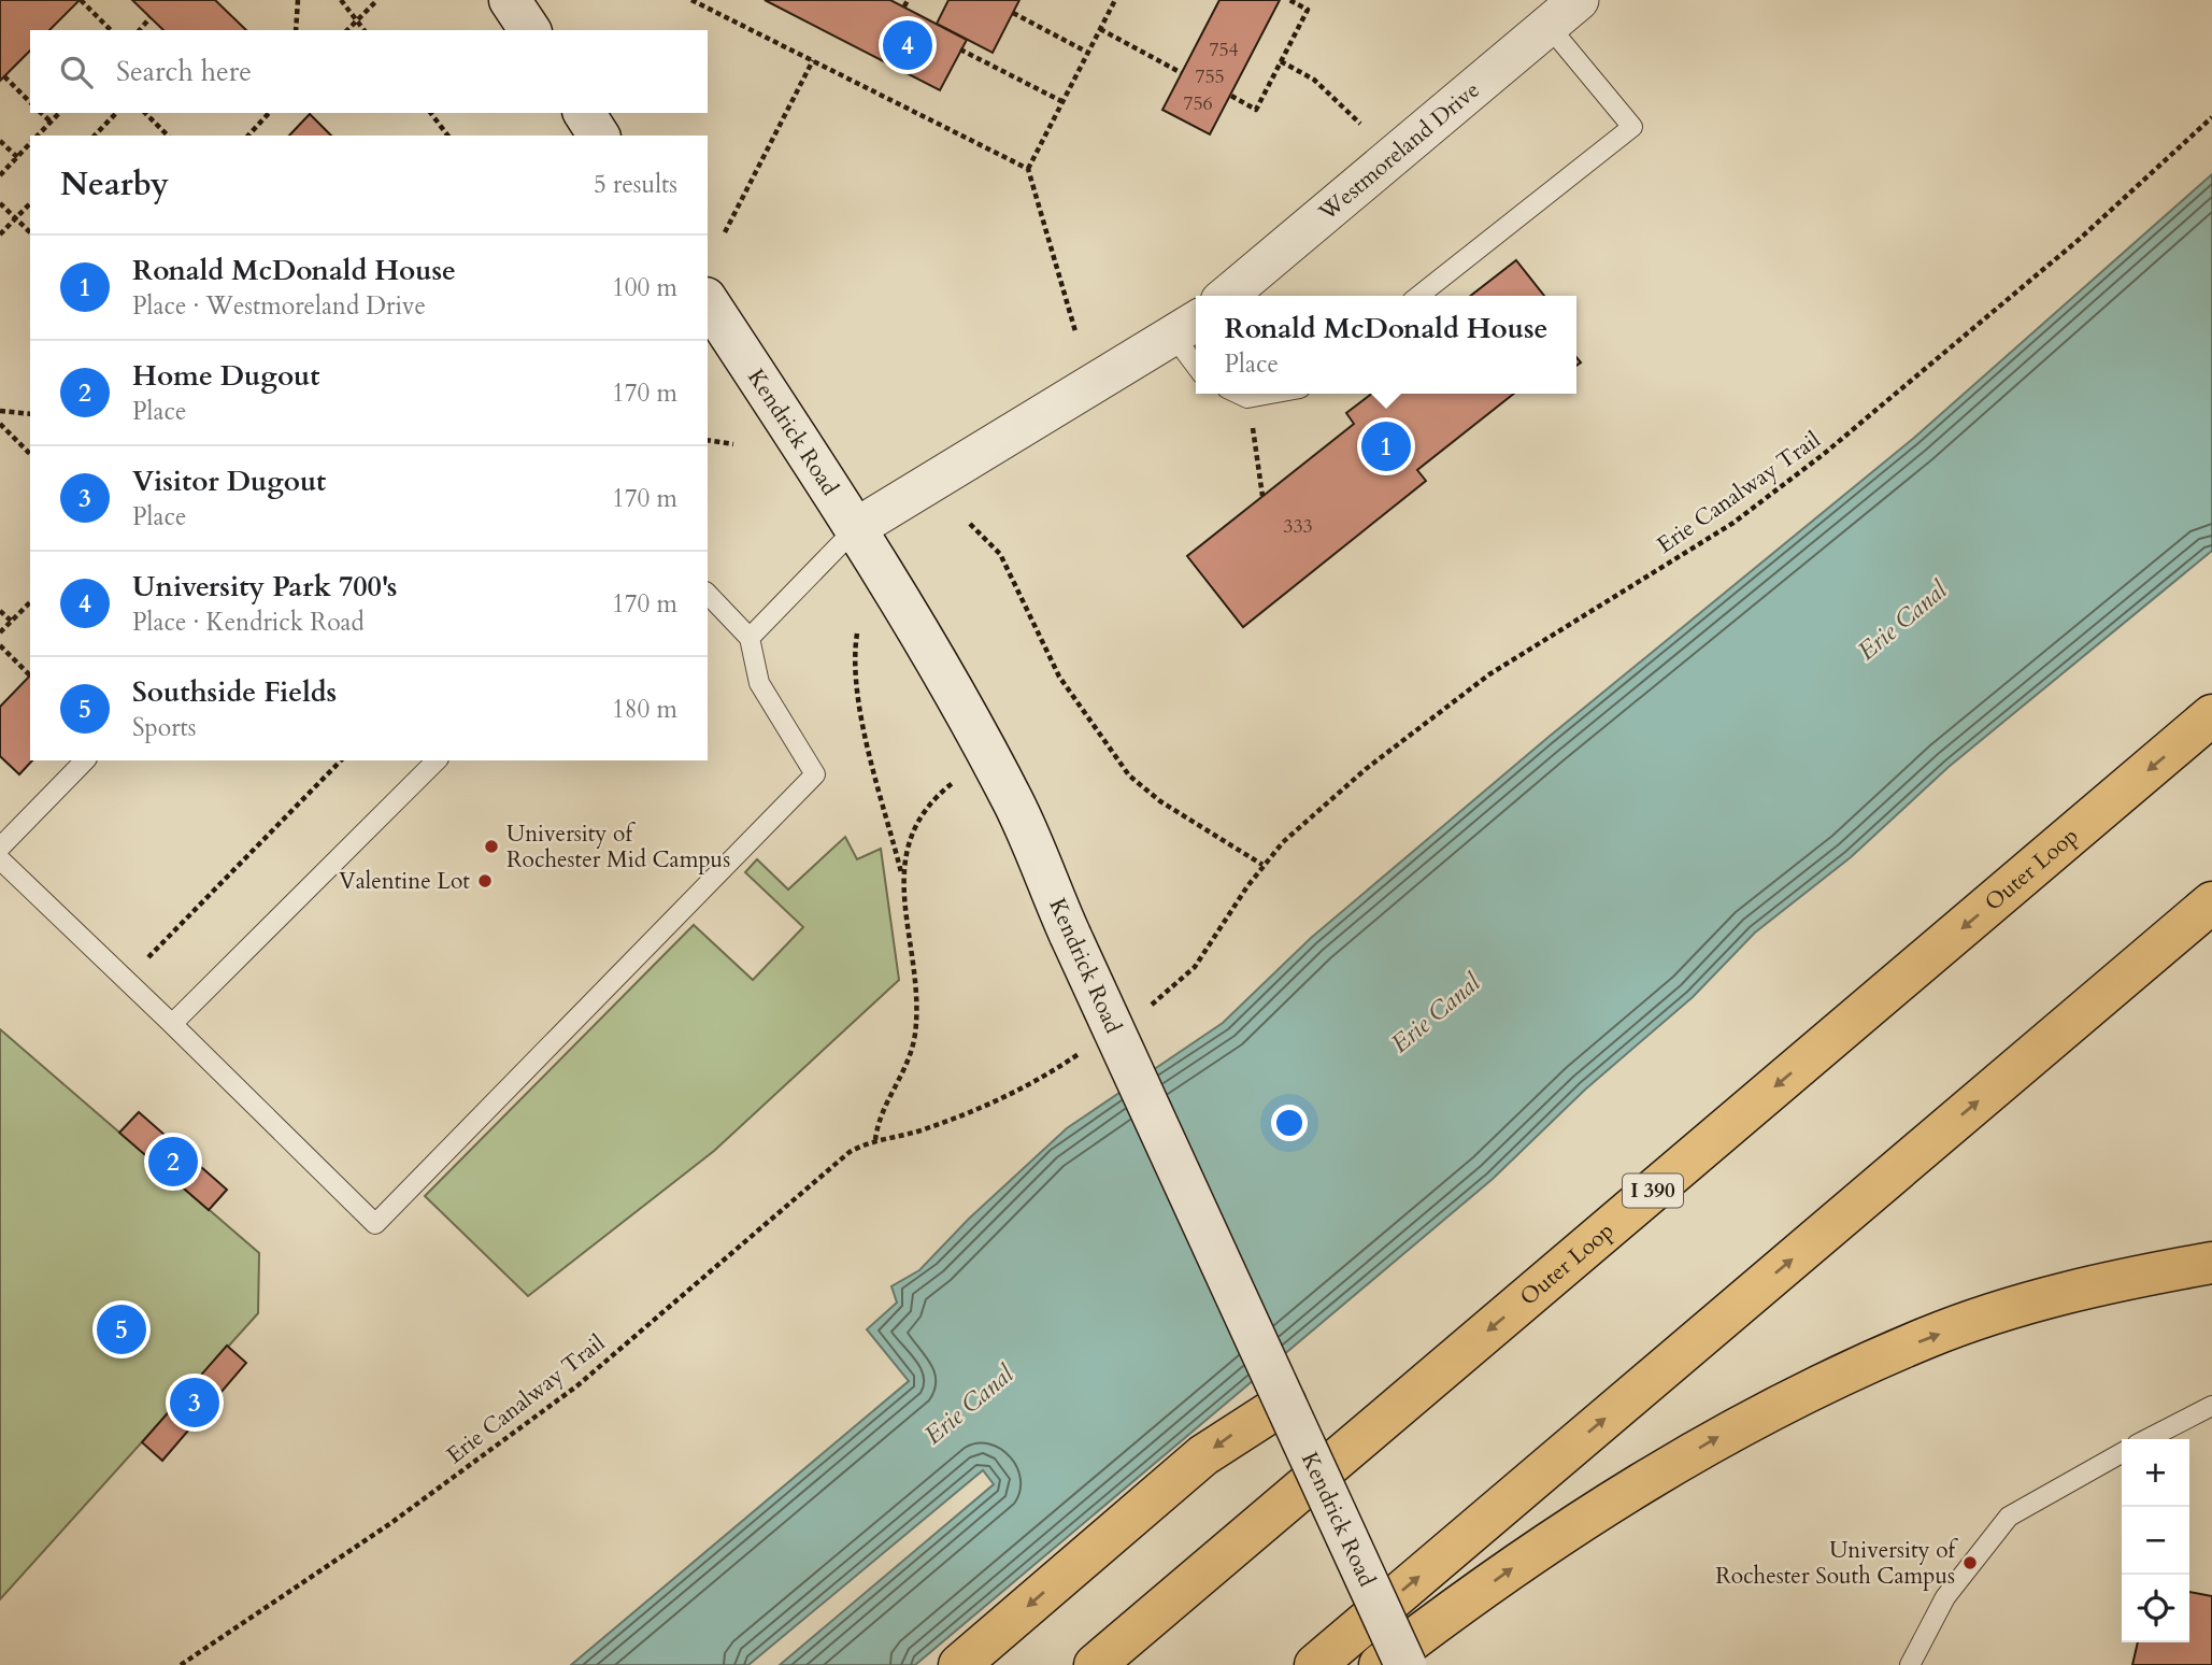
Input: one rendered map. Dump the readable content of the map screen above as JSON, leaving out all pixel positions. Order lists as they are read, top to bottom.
{
  "streets": {
    "highway": ["Outer Loop", "I 390"],
    "street": ["Westmoreland Drive", "Kendrick Road"],
    "path": ["Erie Canalway Trail"]
  },
  "water": ["Erie Canal"],
  "places": ["University of Rochester Mid Campus", "Valentine Lot", "University of Rochester South Campus"],
  "house_numbers": [
    "754",
    "755",
    "756",
    "333"
  ],
  "page": {
    "pins": [
      "4",
      "1",
      "2",
      "5",
      "3"
    ],
    "search": "Search here",
    "heading": ["Nearby", "5 results"],
    "list": [
      {
        "mark": "1",
        "name": "Ronald McDonald House",
        "note": "Place · Westmoreland Drive",
        "value": "100 m"
      },
      {
        "mark": "2",
        "name": "Home Dugout",
        "note": "Place",
        "value": "170 m"
      },
      {
        "mark": "3",
        "name": "Visitor Dugout",
        "note": "Place",
        "value": "170 m"
      },
      {
        "mark": "4",
        "name": "University Park 700's",
        "note": "Place · Kendrick Road",
        "value": "170 m"
      },
      {
        "mark": "5",
        "name": "Southside Fields",
        "note": "Sports",
        "value": "180 m"
      }
    ],
    "popup": ["Ronald McDonald House", "Place"],
    "map_buttons": ["+", "−"]
  }
}
